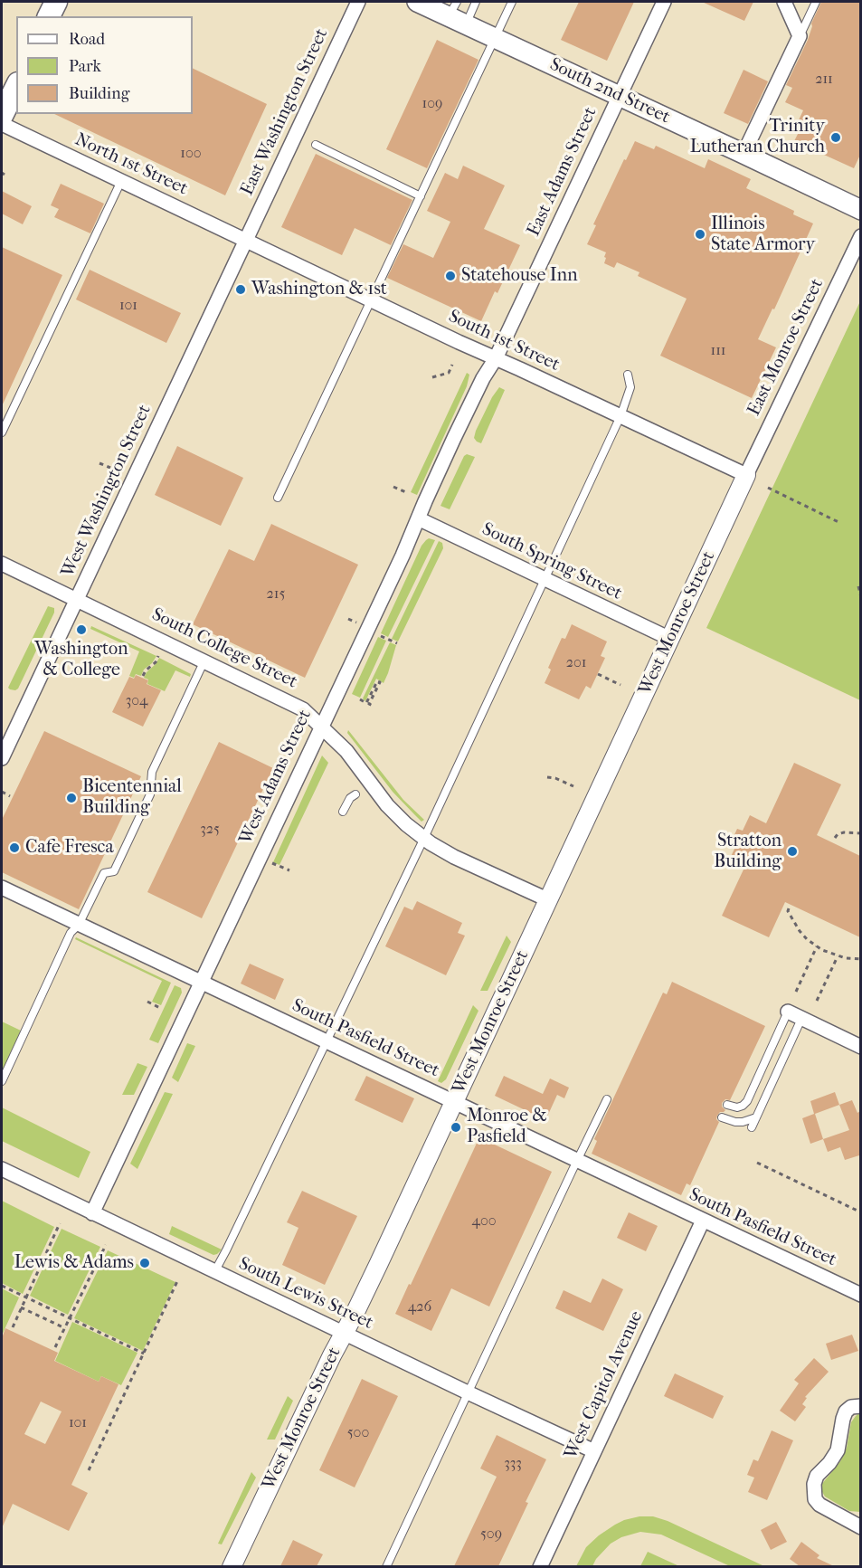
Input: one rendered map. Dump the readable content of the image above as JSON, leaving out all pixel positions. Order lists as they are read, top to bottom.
{
  "streets": {
    "main road": ["South 2nd Street"],
    "street": [
      "East Washington Street",
      "North 1st Street",
      "East Adams Street",
      "South 1st Street",
      "East Monroe Street",
      "West Washington Street",
      "South Spring Street",
      "West Monroe Street",
      "South College Street",
      "West Adams Street",
      "South Pasfield Street",
      "South Lewis Street",
      "West Capitol Avenue"
    ]
  },
  "crossings": [
    ["South 2nd Street", "East Adams Street"],
    ["East Washington Street", "North 1st Street"],
    ["East Washington Street", "South 1st Street"],
    ["East Washington Street", "West Washington Street"],
    ["North 1st Street", "South 1st Street"],
    ["North 1st Street", "West Washington Street"],
    ["East Adams Street", "South 1st Street"],
    ["East Adams Street", "West Adams Street"],
    ["South 1st Street", "East Monroe Street"],
    ["South 1st Street", "West Washington Street"],
    ["South 1st Street", "West Monroe Street"],
    ["South 1st Street", "West Adams Street"],
    ["East Monroe Street", "West Monroe Street"],
    ["West Washington Street", "South College Street"],
    ["South Spring Street", "West Monroe Street"],
    ["South Spring Street", "West Adams Street"],
    ["West Monroe Street", "South College Street"],
    ["West Monroe Street", "South Pasfield Street"],
    ["West Monroe Street", "South Lewis Street"],
    ["South College Street", "West Adams Street"],
    ["West Adams Street", "South Pasfield Street"],
    ["West Adams Street", "South Lewis Street"],
    ["South Pasfield Street", "West Capitol Avenue"],
    ["South Lewis Street", "West Capitol Avenue"]
  ],
  "places": [
    "Trinity Lutheran Church",
    "Illinois State Armory",
    "Statehouse Inn",
    "Washington & 1st",
    "Washington & College",
    "Bicentennial Building",
    "Cafe Fresca",
    "Stratton Building",
    "Monroe & Pasfield",
    "Lewis & Adams"
  ],
  "house_numbers": [
    "211",
    "109",
    "100",
    "101",
    "111",
    "215",
    "201",
    "304",
    "325",
    "400",
    "426",
    "101",
    "500",
    "333",
    "509"
  ],
  "legend": ["Road", "Park", "Building"]
}
